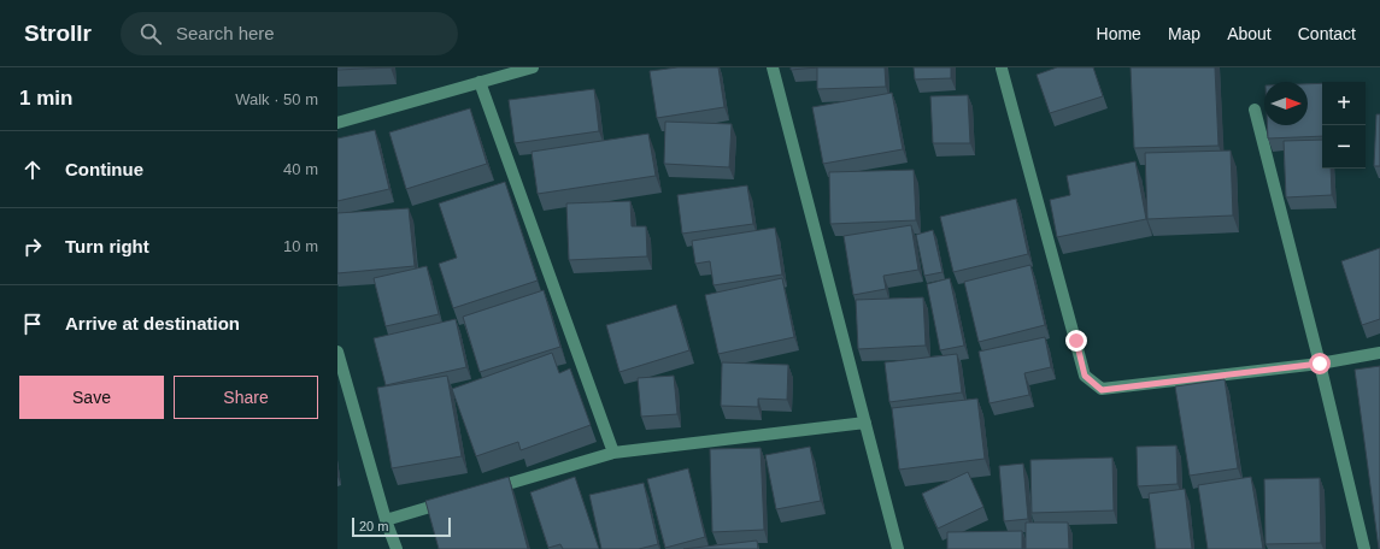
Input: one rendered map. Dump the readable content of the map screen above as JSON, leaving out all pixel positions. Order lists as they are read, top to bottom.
{
  "scale_bar": "20 m",
  "north": "right",
  "page": {
    "header": "Strollr",
    "search": "Search here",
    "nav": [
      "Home",
      "Map",
      "About",
      "Contact"
    ],
    "heading": ["1 min", "Walk · 50 m"],
    "map_buttons": ["+", "−"],
    "list": [
      ["Continue", "40 m"],
      ["Turn right", "10 m"],
      "Arrive at destination"
    ],
    "buttons": ["Save", "Share"],
    "scale": "20 m"
  }
}
